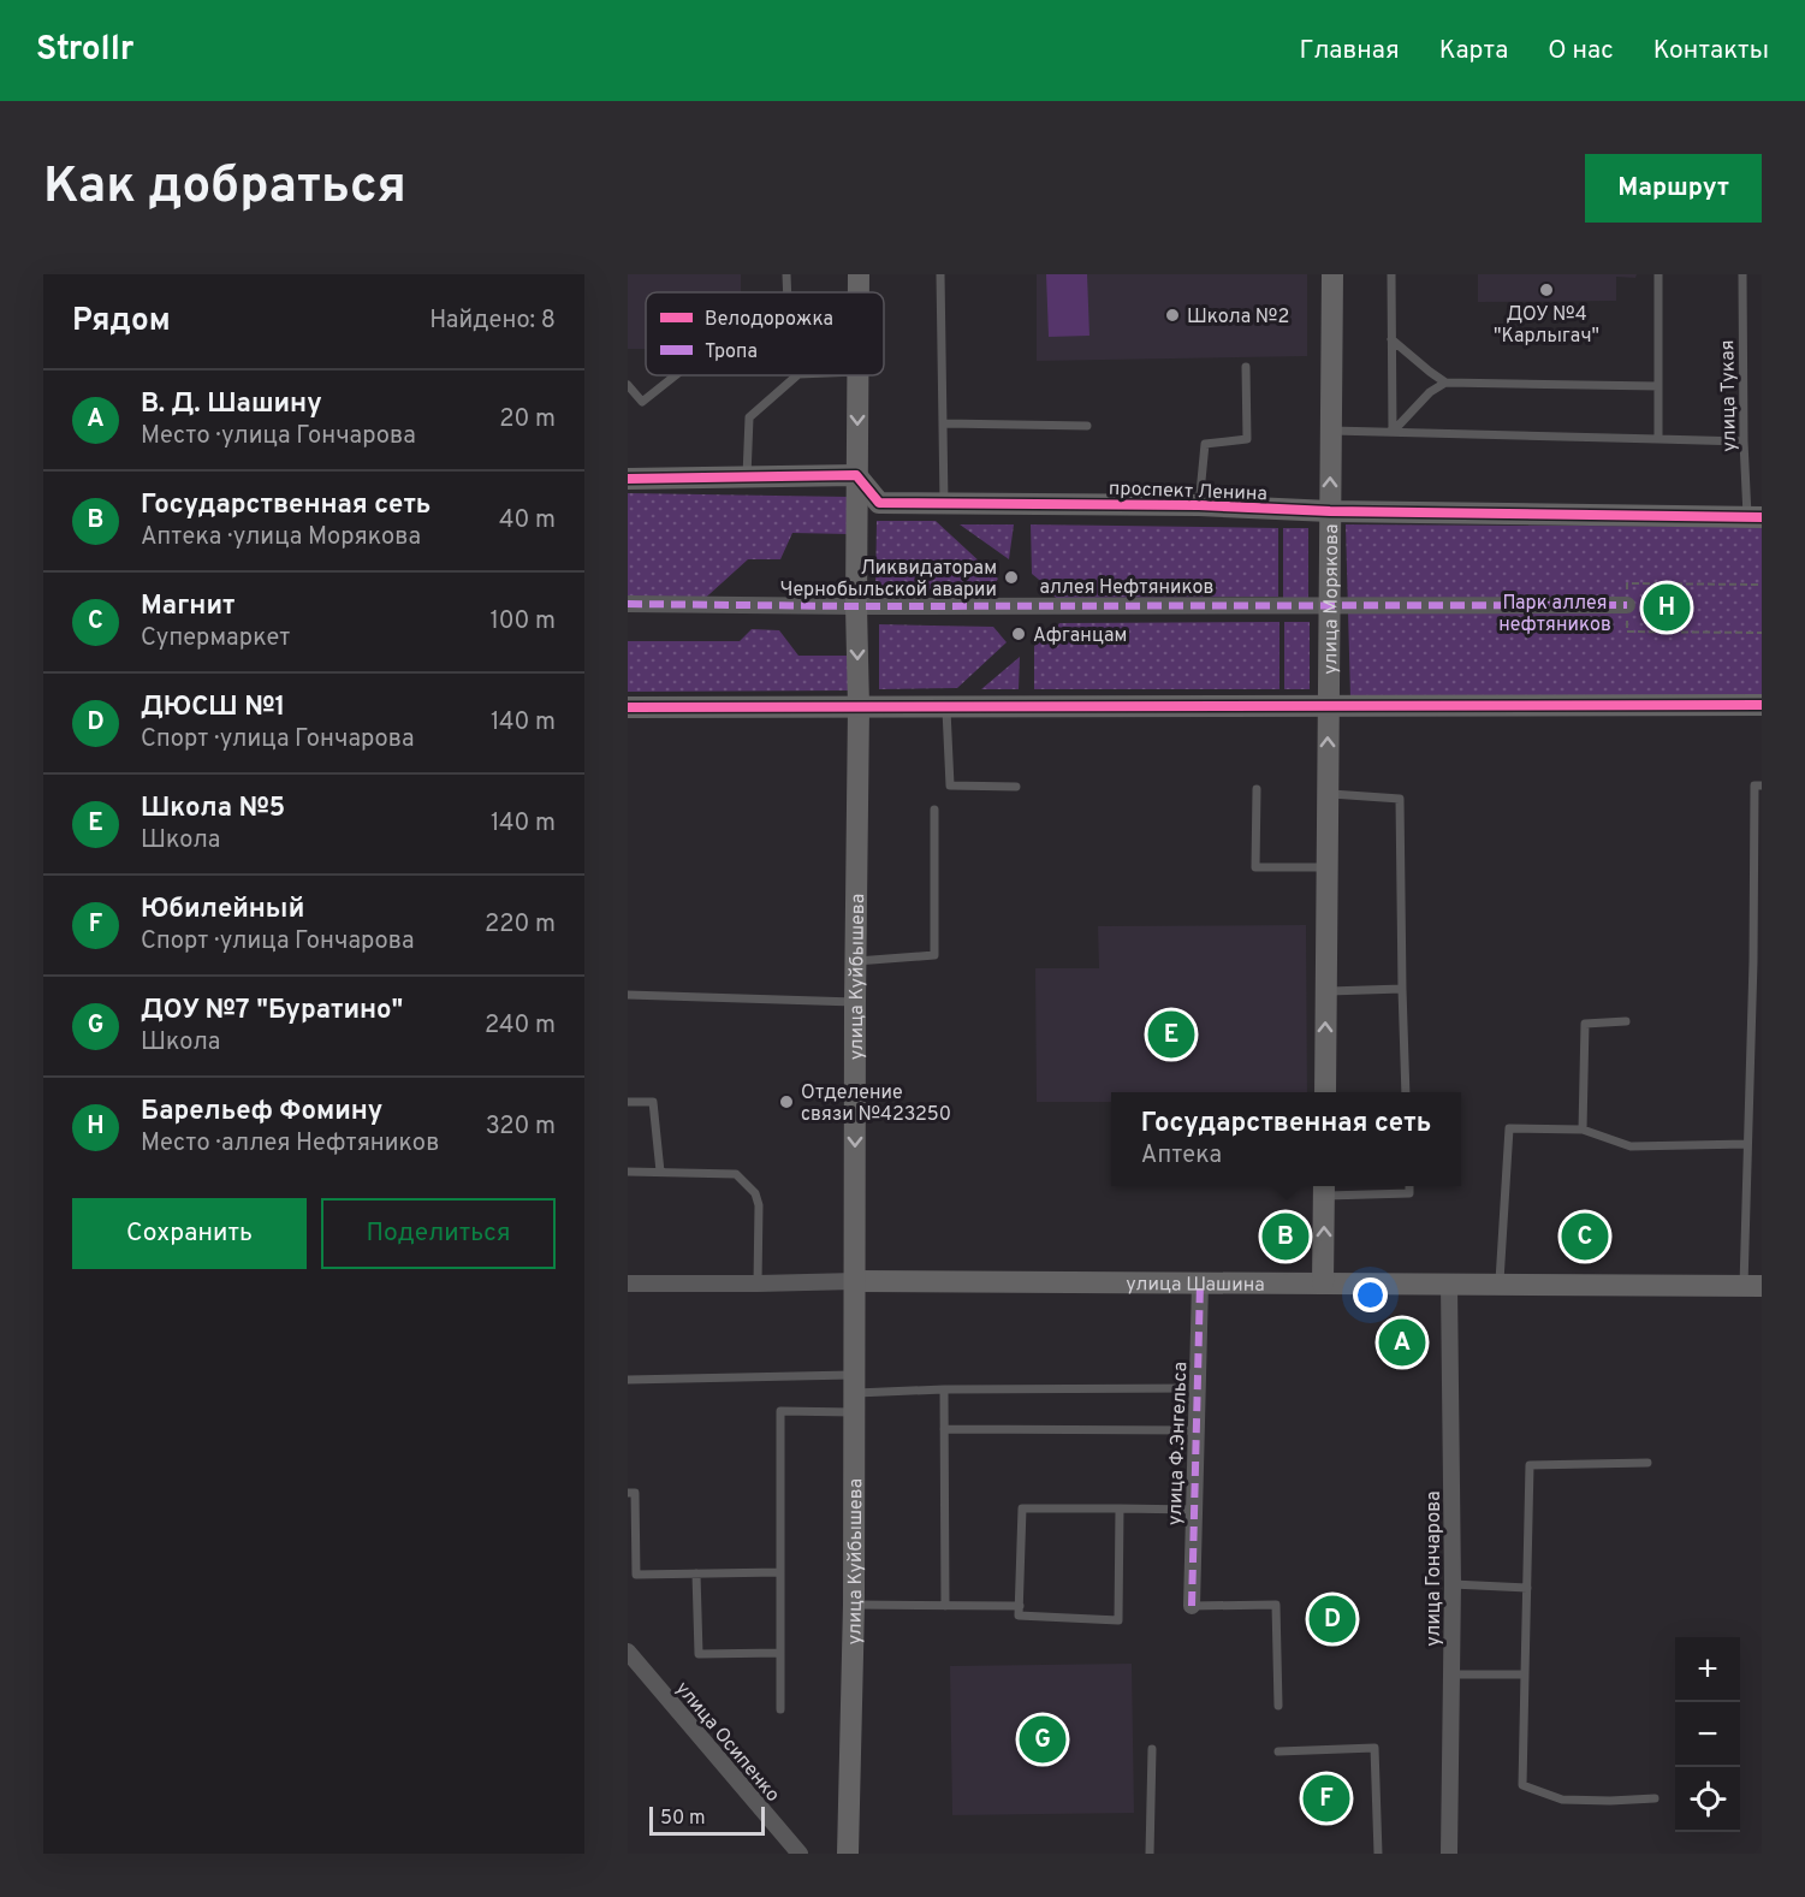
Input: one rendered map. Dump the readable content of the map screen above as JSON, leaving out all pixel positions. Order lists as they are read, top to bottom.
{
  "streets": {
    "main road": [
      "проспект Ленина",
      "улица Морякова",
      "улица Куйбышева",
      "улица Шашина"
    ],
    "street": [
      "аллея Нефтяников",
      "улица Ф.Энгельса",
      "улица Гончарова",
      "улица Осипенко"
    ],
    "lane": ["улица Тукая"]
  },
  "crossings": [
    ["улица Тукая", "проспект Ленина"],
    ["проспект Ленина", "улица Морякова"],
    ["проспект Ленина", "улица Куйбышева"],
    ["аллея Нефтяников", "улица Морякова"],
    ["аллея Нефтяников", "улица Куйбышева"],
    ["улица Куйбышева", "улица Шашина"],
    ["улица Шашина", "улица Ф.Энгельса"],
    ["улица Шашина", "улица Гончарова"]
  ],
  "parks": ["Парк аллея нефтяников"],
  "places": [
    "ДОУ №4 \"Карлыгач\"",
    "Школа №2",
    "Ликвидаторам Чернобыльской аварии",
    "Афганцам",
    "Отделение связи №423250"
  ],
  "legend": ["Велодорожка", "Тропа"],
  "scale_bar": "50 m",
  "page": {
    "header": "Strollr",
    "nav": [
      "Главная",
      "Карта",
      "О нас",
      "Контакты"
    ],
    "buttons": [
      "Маршрут",
      ["Сохранить", "Поделиться"]
    ],
    "title": "Как добраться",
    "heading": ["Рядом", "Найдено: 8"],
    "list": [
      {
        "mark": "A",
        "name": "В. Д. Шашину",
        "note": "Место · улица Гончарова",
        "value": "20 m"
      },
      {
        "mark": "B",
        "name": "Государственная сеть",
        "note": "Аптека · улица Морякова",
        "value": "40 m"
      },
      {
        "mark": "C",
        "name": "Магнит",
        "note": "Супермаркет",
        "value": "100 m"
      },
      {
        "mark": "D",
        "name": "ДЮСШ №1",
        "note": "Спорт · улица Гончарова",
        "value": "140 m"
      },
      {
        "mark": "E",
        "name": "Школа №5",
        "note": "Школа",
        "value": "140 m"
      },
      {
        "mark": "F",
        "name": "Юбилейный",
        "note": "Спорт · улица Гончарова",
        "value": "220 m"
      },
      {
        "mark": "G",
        "name": "ДОУ №7 \"Буратино\"",
        "note": "Школа",
        "value": "240 m"
      },
      {
        "mark": "H",
        "name": "Барельеф Фомину",
        "note": "Место · аллея Нефтяников",
        "value": "320 m"
      }
    ],
    "pins": [
      "H",
      "E",
      "B",
      "C",
      "A",
      "D",
      "G",
      "F"
    ],
    "popup": ["Государственная сеть", "Аптека"],
    "map_buttons": ["+", "−"],
    "scale": "50 m"
  }
}
